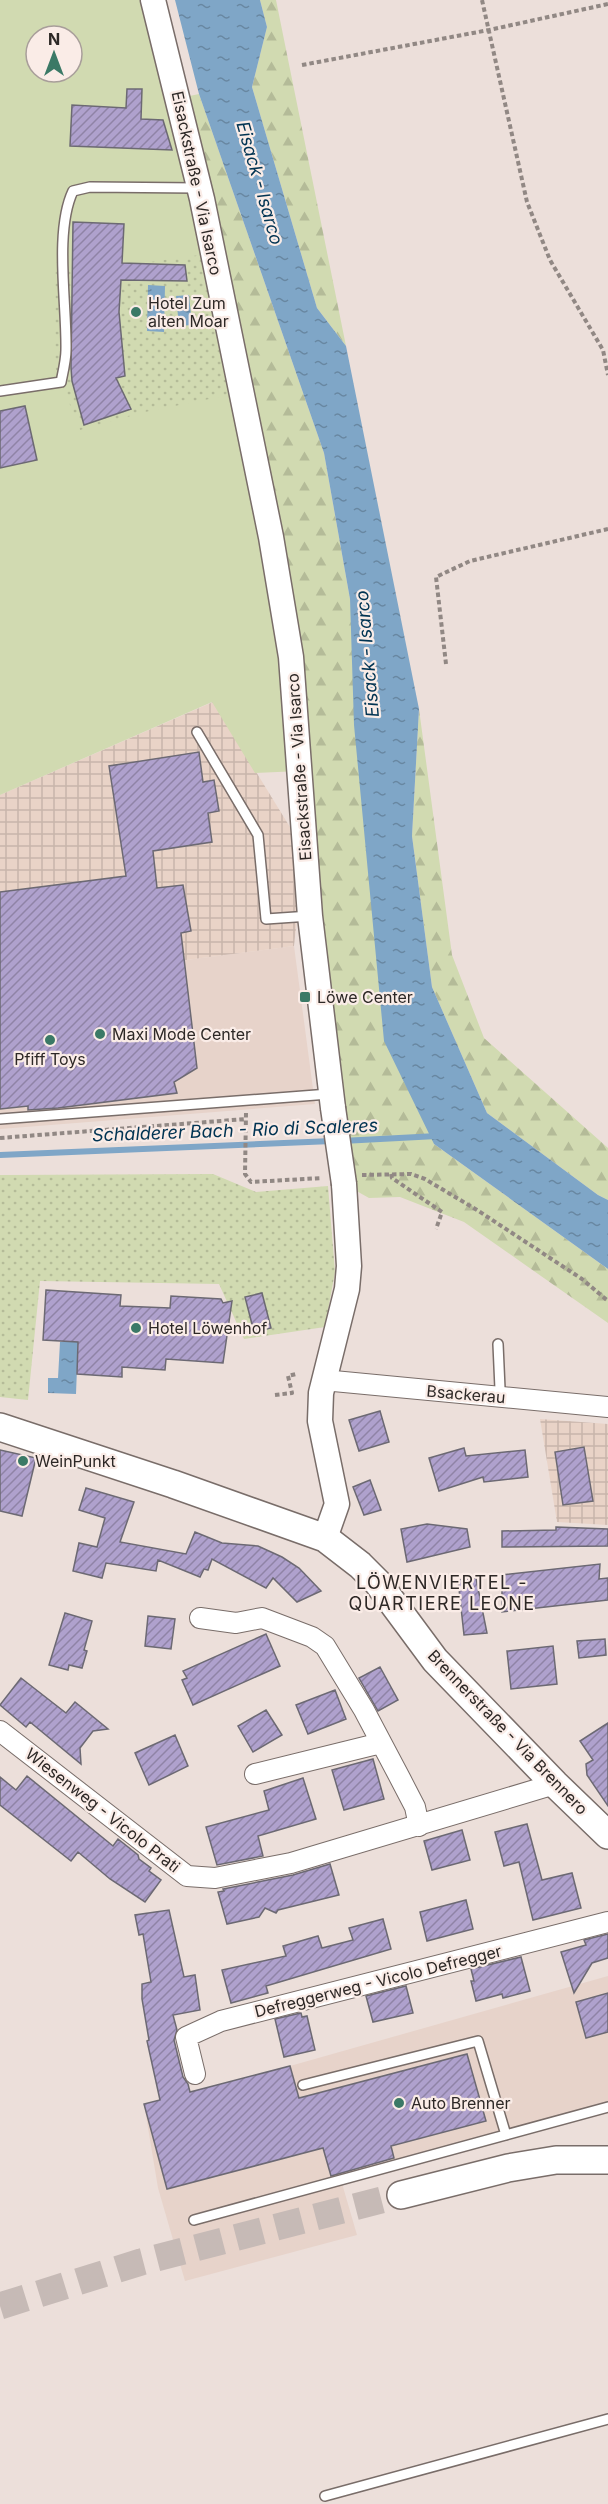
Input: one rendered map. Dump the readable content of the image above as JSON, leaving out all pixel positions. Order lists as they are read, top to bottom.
{
  "streets": {
    "main road": ["Brennerstraße - Via Brennero"],
    "street": [
      "Eisackstraße - Via Isarco",
      "Bsackerau",
      "Wiesenweg - Vicolo Prati",
      "Defreggerweg - Vicolo Defregger"
    ]
  },
  "crossings": [
    ["Eisackstraße - Via Isarco", "Bsackerau"],
    ["Eisackstraße - Via Isarco", "Brennerstraße - Via Brennero"],
    ["Brennerstraße - Via Brennero", "Wiesenweg - Vicolo Prati"]
  ],
  "districts": ["LÖWENVIERTEL - QUARTIERE LEONE"],
  "water": ["Eisack - Isarco", "Schalderer Bach - Rio di Scaleres"],
  "places": {
    "other": [
      "Hotel Zum alten Moar",
      "Maxi Mode Center",
      "Pfiff Toys",
      "Hotel Löwenhof",
      "WeinPunkt",
      "Auto Brenner"
    ],
    "transit": ["Löwe Center"]
  },
  "north": "top"
}
